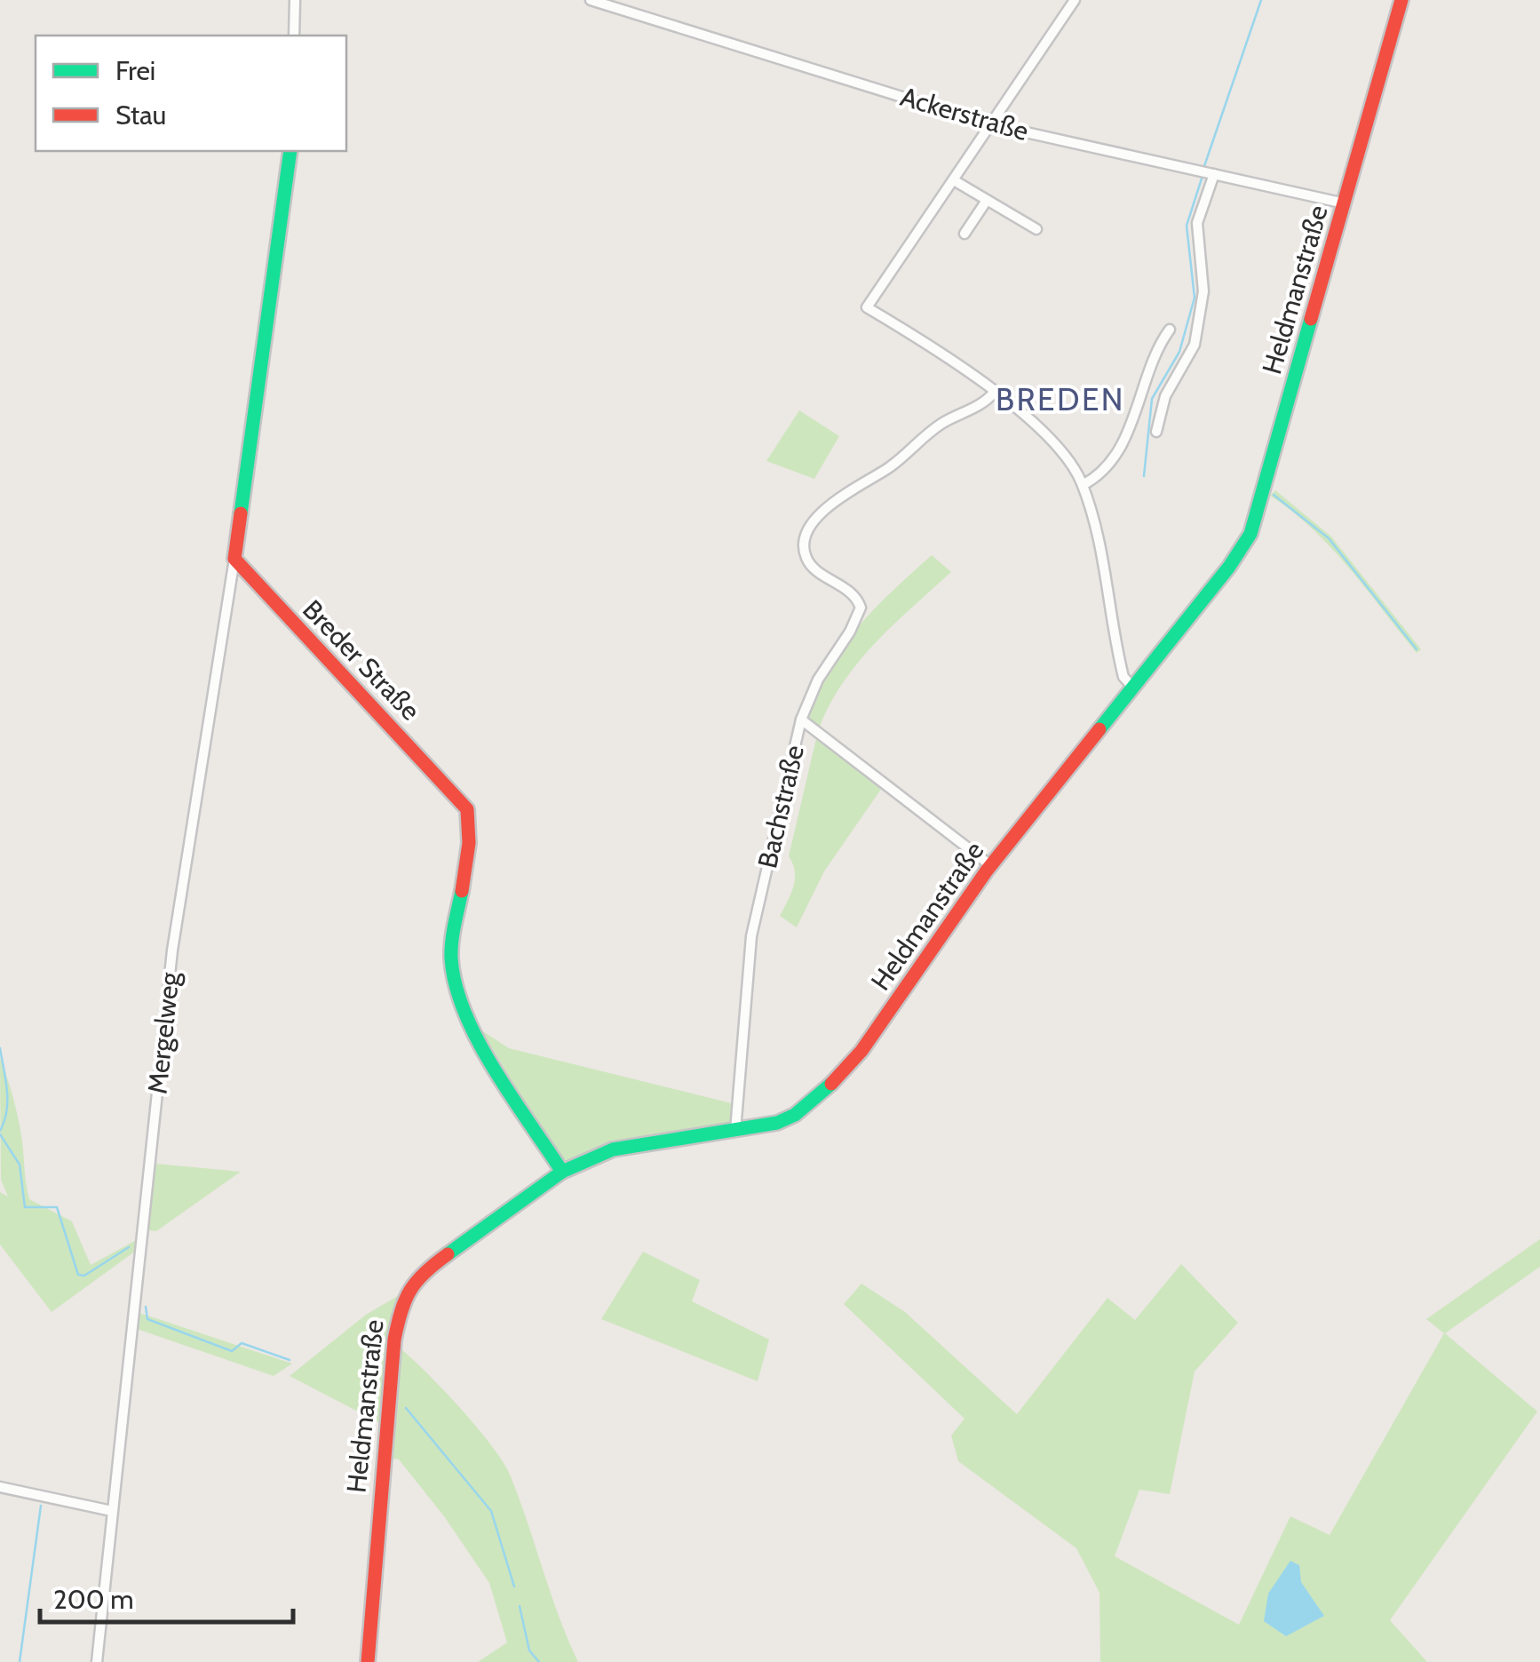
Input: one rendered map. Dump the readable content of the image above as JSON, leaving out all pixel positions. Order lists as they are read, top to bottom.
{
  "streets": {
    "main road": ["Heldmanstraße", "Breder Straße"],
    "street": ["Ackerstraße", "Bachstraße", "Mergelweg"]
  },
  "crossings": [
    ["Ackerstraße", "Heldmanstraße"],
    ["Heldmanstraße", "Breder Straße"],
    ["Heldmanstraße", "Bachstraße"],
    ["Breder Straße", "Mergelweg"]
  ],
  "districts": ["BREDEN"],
  "legend": ["Frei", "Stau"],
  "scale_bar": "200 m"
}
